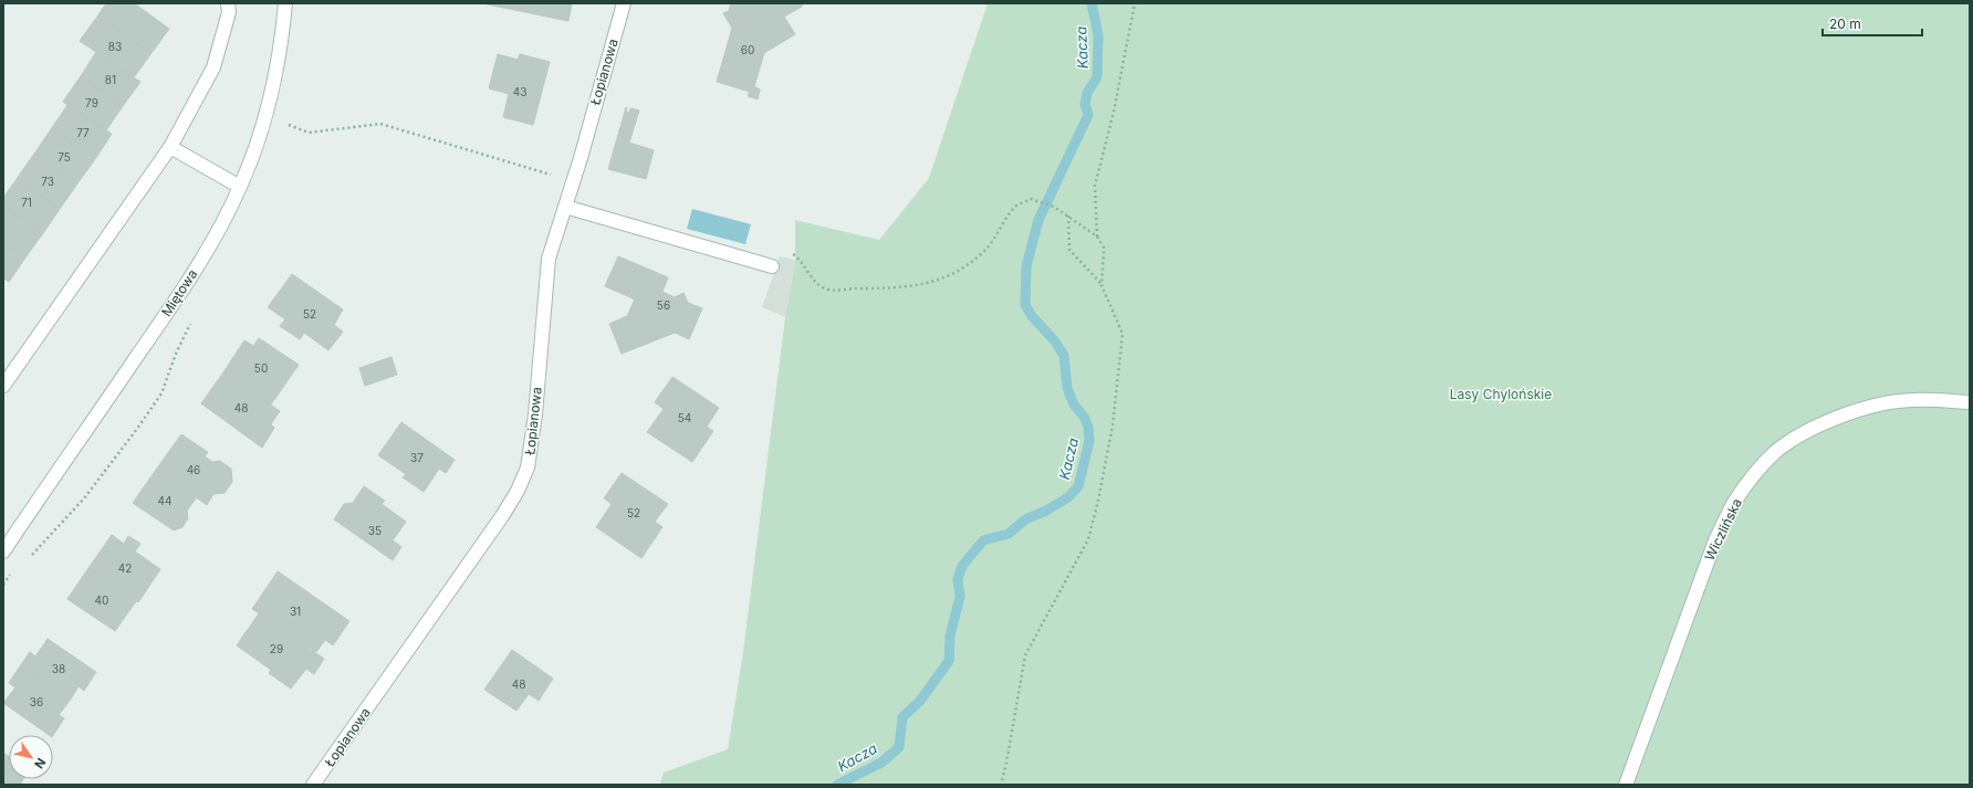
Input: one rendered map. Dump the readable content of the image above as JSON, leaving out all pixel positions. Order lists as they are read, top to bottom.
{
  "streets": {
    "street": ["Łopianowa", "Miętowa", "Wiczlińska"]
  },
  "water": ["Kacza"],
  "parks": ["Lasy Chylońskie"],
  "house_numbers": [
    "83",
    "60",
    "81",
    "43",
    "79",
    "77",
    "75",
    "73",
    "71",
    "56",
    "52",
    "50",
    "48",
    "54",
    "37",
    "46",
    "44",
    "52",
    "35",
    "42",
    "40",
    "31",
    "29",
    "38",
    "48",
    "36"
  ],
  "scale_bar": "20 m",
  "north": "bottom right"
}
